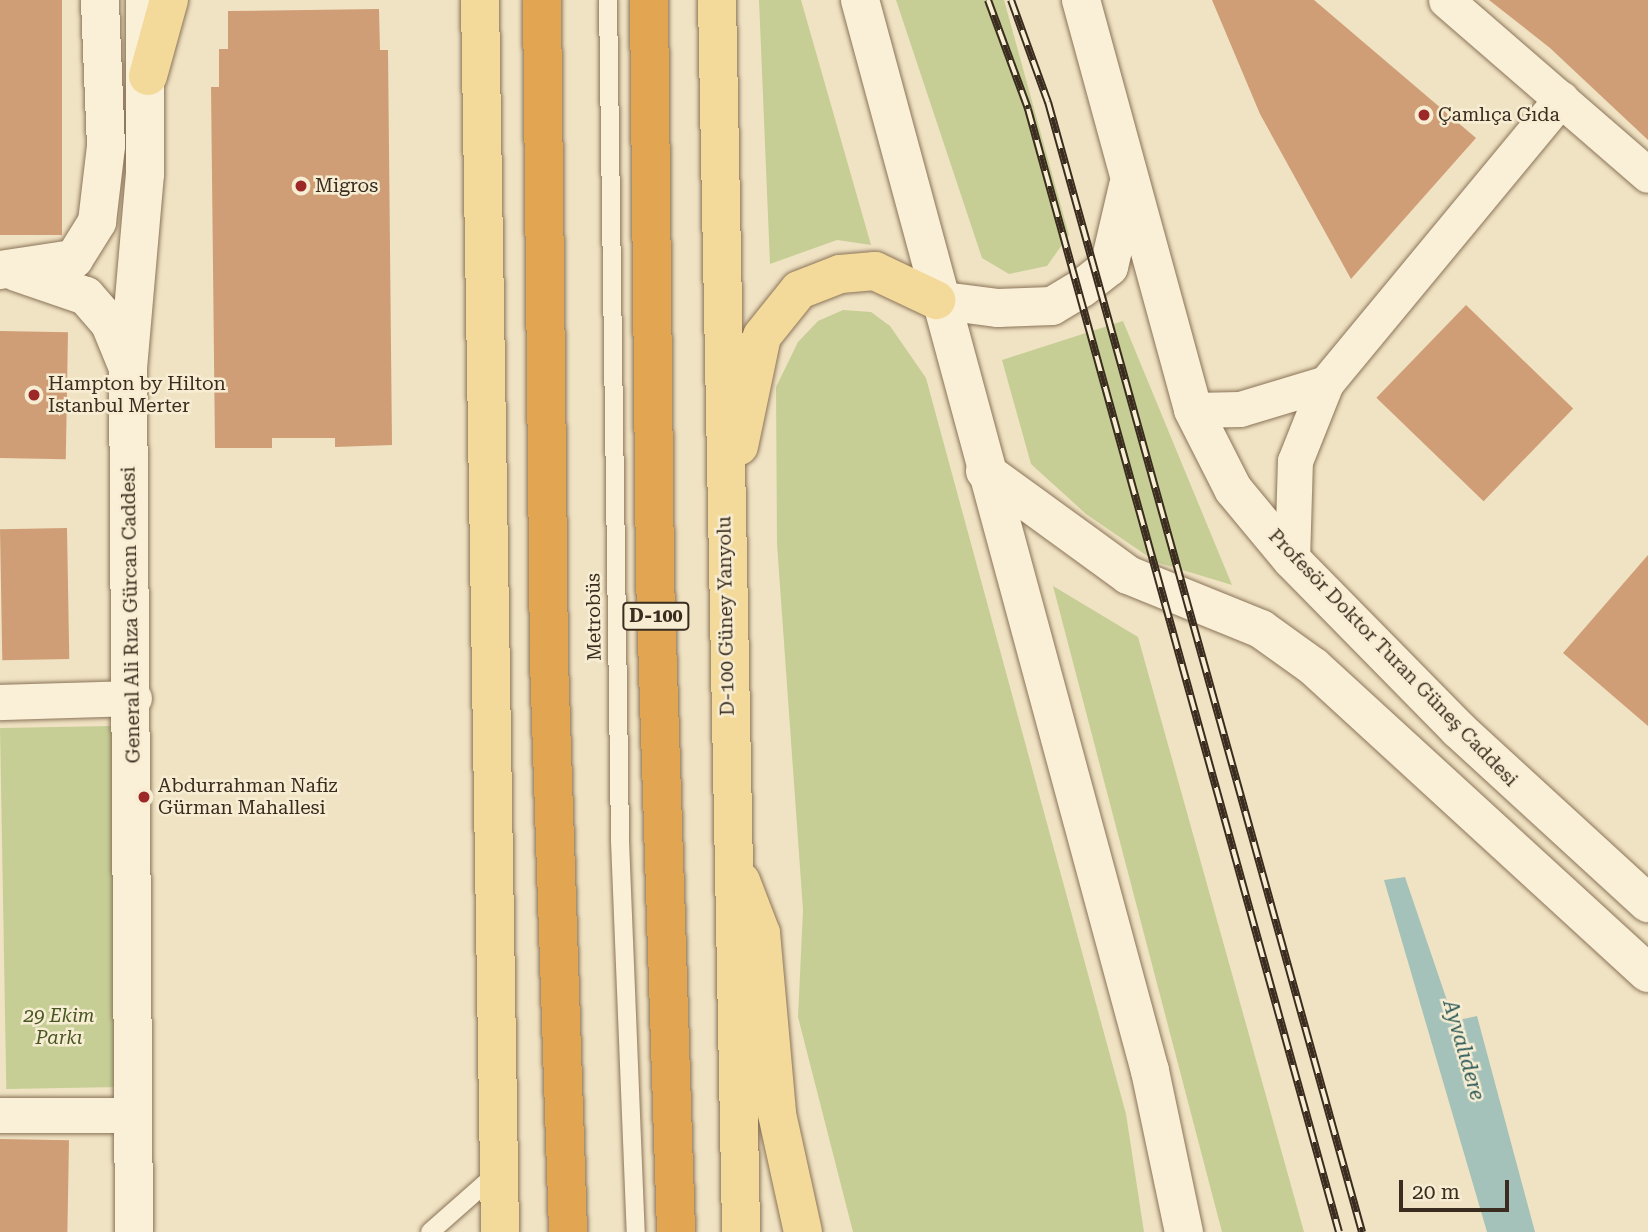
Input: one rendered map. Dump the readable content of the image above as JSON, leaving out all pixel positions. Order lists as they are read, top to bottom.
{
  "streets": {
    "highway": ["D-100"],
    "main road": ["General Ali Rıza Gürcan Caddesi", "D-100 Güney Yanyolu", "Profesör Doktor Turan Güneş Caddesi"],
    "lane": ["Metrobüs"]
  },
  "water": ["Ayvalıdere"],
  "parks": ["29 Ekim Parkı"],
  "places": [
    "Çamlıça Gıda",
    "Migros",
    "Hampton by Hilton Istanbul Merter",
    "Abdurrahman Nafiz Gürman Mahallesi"
  ],
  "scale_bar": "20 m"
}
